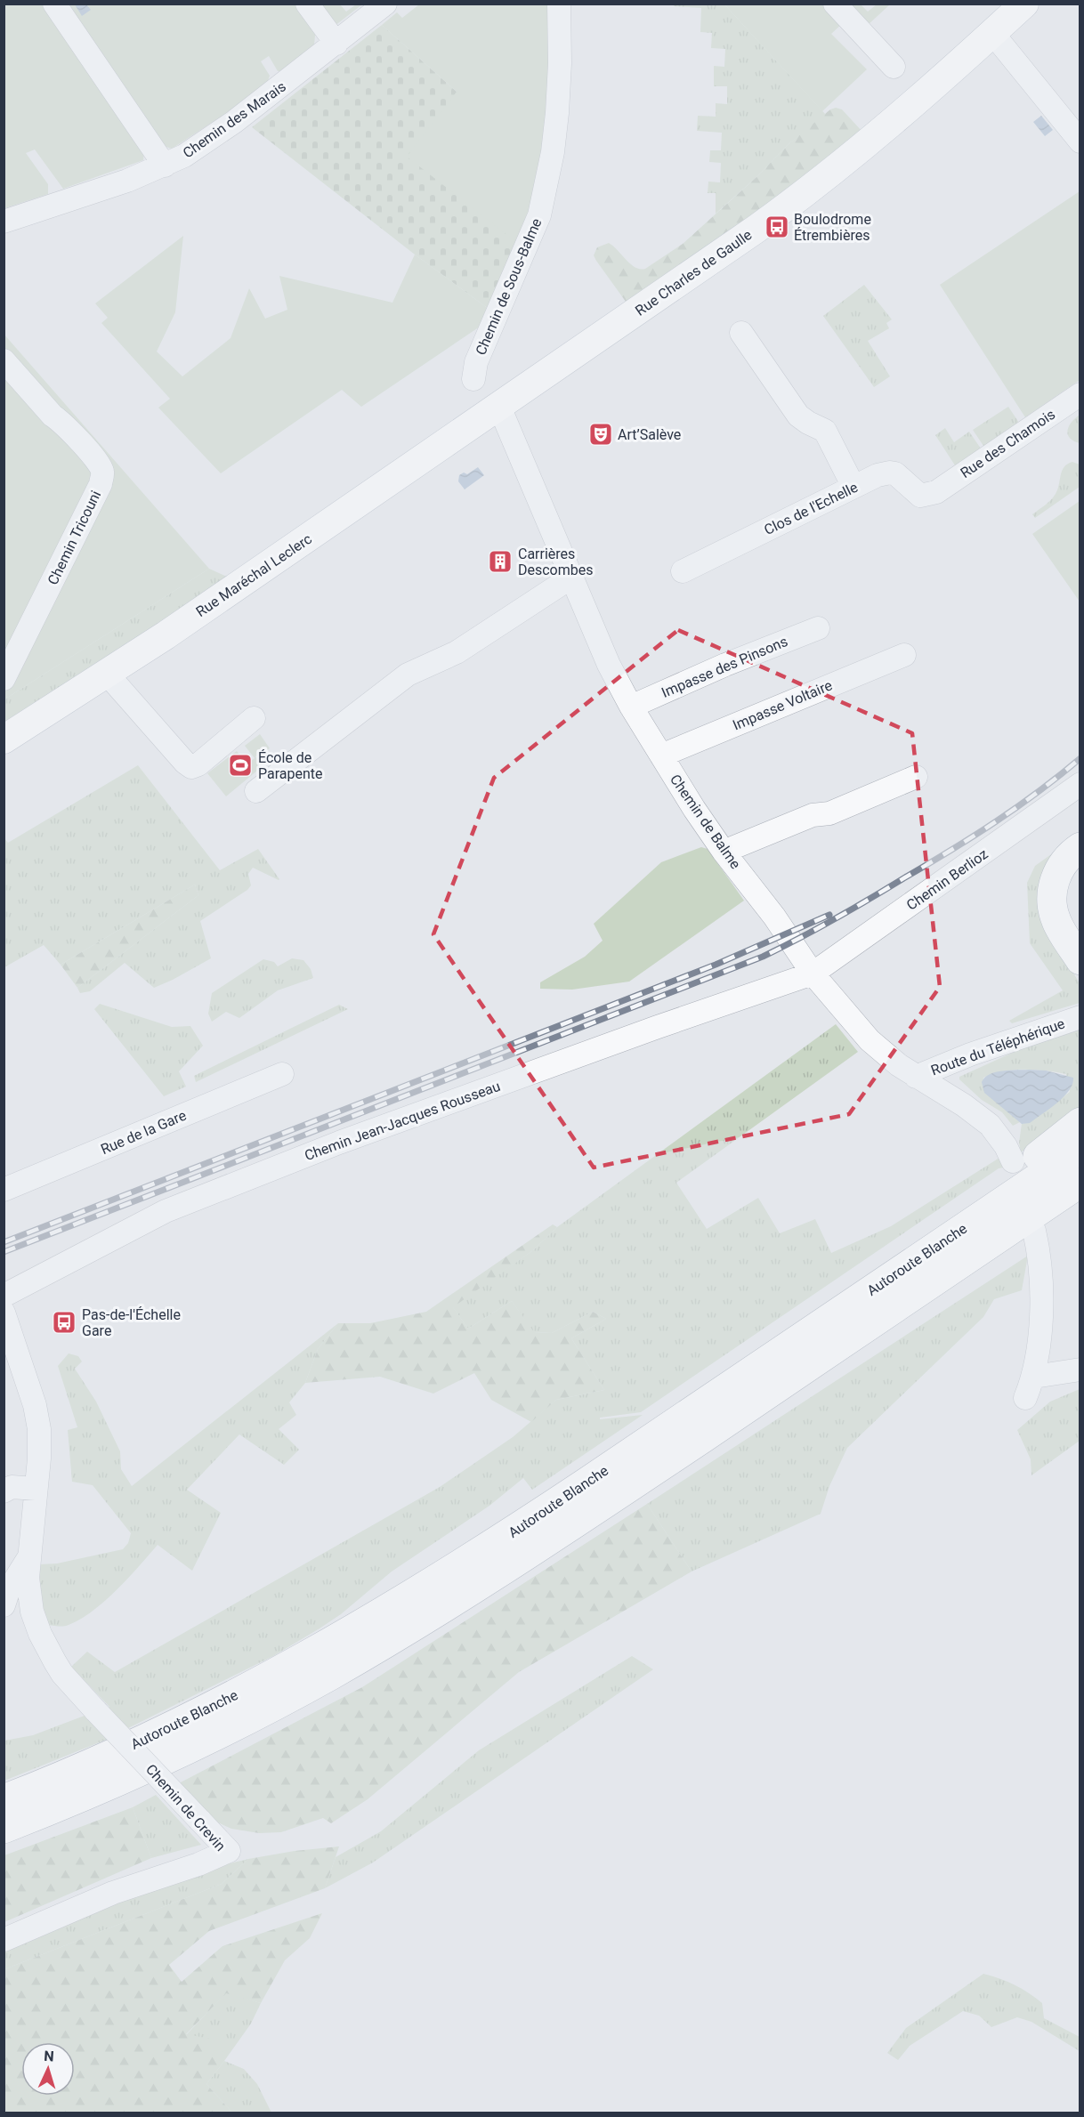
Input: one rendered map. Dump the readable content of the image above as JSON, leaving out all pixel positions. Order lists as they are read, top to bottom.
{
  "streets": {
    "highway": ["Autoroute Blanche"],
    "main road": ["Rue Charles de Gaulle", "Rue Maréchal Leclerc"],
    "street": [
      "Chemin des Marais",
      "Chemin de Sous-Balme",
      "Rue des Chamois",
      "Clos de l'Echelle",
      "Chemin Tricouni",
      "Impasse des Pinsons",
      "Impasse Voltaire",
      "Chemin de Balme",
      "Chemin Berlioz",
      "Route du Téléphérique",
      "Chemin Jean-Jacques Rousseau",
      "Rue de la Gare",
      "Chemin de Crevin"
    ]
  },
  "crossings": [
    ["Rue Charles de Gaulle", "Rue Maréchal Leclerc"],
    ["Rue Charles de Gaulle", "Chemin de Balme"],
    ["Rue des Chamois", "Clos de l'Echelle"],
    ["Rue Maréchal Leclerc", "Chemin de Balme"],
    ["Impasse des Pinsons", "Chemin de Balme"],
    ["Impasse Voltaire", "Chemin de Balme"],
    ["Chemin de Balme", "Chemin Berlioz"],
    ["Chemin de Balme", "Route du Téléphérique"],
    ["Chemin de Balme", "Chemin Jean-Jacques Rousseau"],
    ["Chemin Berlioz", "Chemin Jean-Jacques Rousseau"]
  ],
  "places": {
    "bus stop": ["Boulodrome Étrembières", "Pas-de-l'Échelle Gare"],
    "theatre": ["Art’Salève"],
    "building": ["Carrières Descombes"],
    "sports": ["École de Parapente"]
  },
  "north": "top"
}
